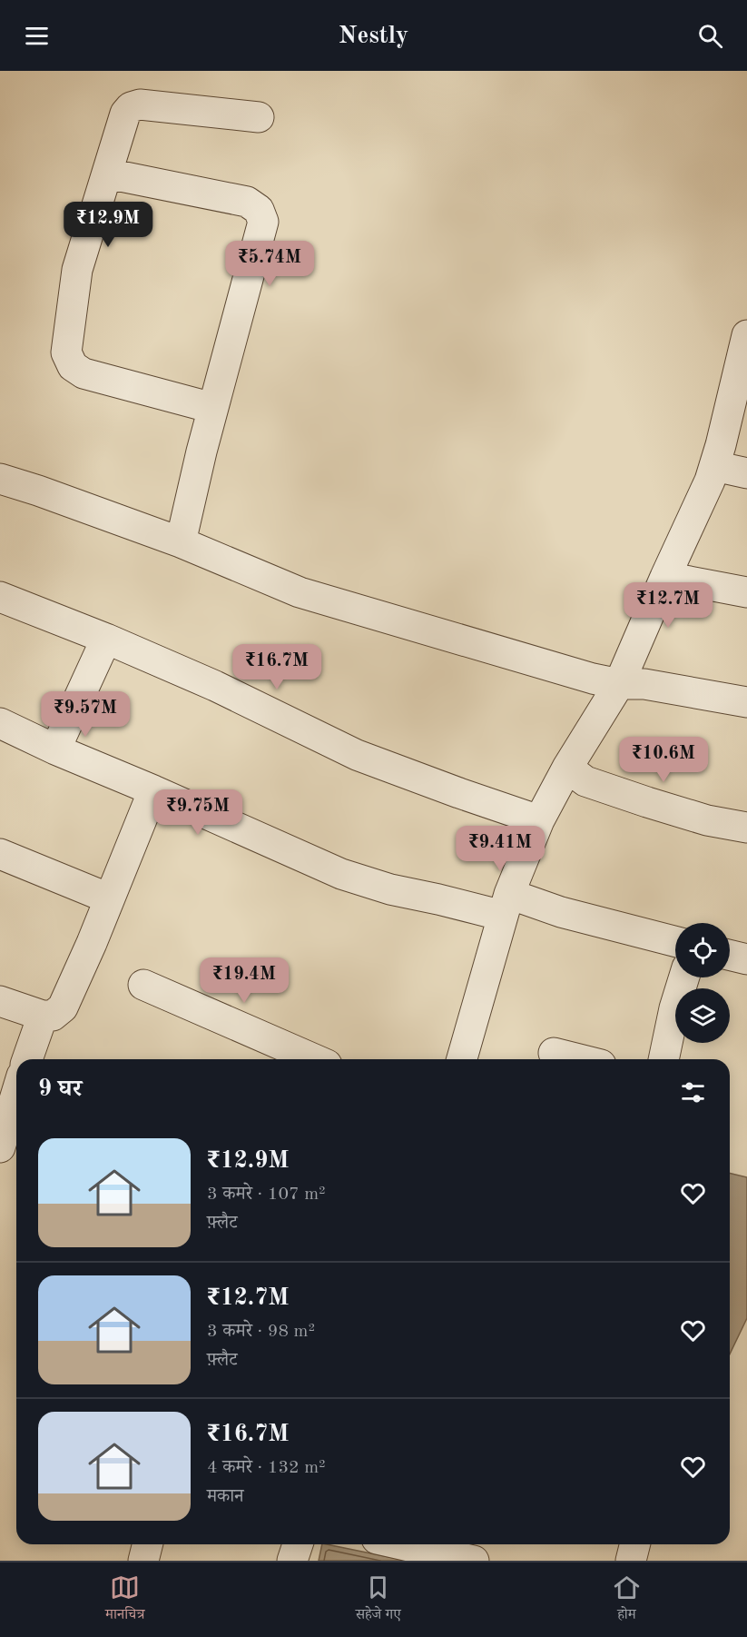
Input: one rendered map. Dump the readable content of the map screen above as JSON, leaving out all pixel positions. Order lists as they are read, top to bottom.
{
  "page": {
    "header": "Nestly",
    "price": [
      "₹12.9M",
      "₹5.74M",
      "₹12.7M",
      "₹16.7M",
      "₹9.57M",
      "₹10.6M",
      "₹9.75M",
      "₹9.41M",
      "₹19.4M"
    ],
    "heading": "9 घर",
    "list": [
      {
        "name": "₹12.9M",
        "note": "3 कमरे · 107 m² · फ़्लैट"
      },
      {
        "name": "₹12.7M",
        "note": "3 कमरे · 98 m² · फ़्लैट"
      },
      {
        "name": "₹16.7M",
        "note": "4 कमरे · 132 m² · मकान"
      }
    ],
    "tabs": ["मानचित्र", "सहेजे गए", "होम"]
  }
}
